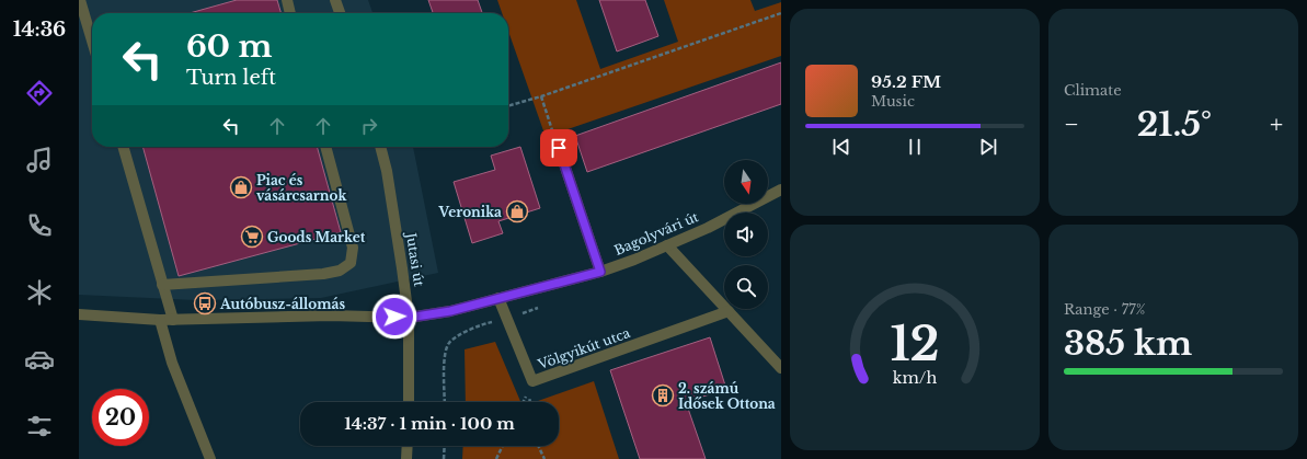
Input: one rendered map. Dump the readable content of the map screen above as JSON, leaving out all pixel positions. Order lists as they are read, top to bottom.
{
  "streets": {
    "street": ["Bagolyvári út", "Jutasi út", "Völgyikút utca"]
  },
  "crossings": [
    ["Bagolyvári út", "Jutasi út"],
    ["Bagolyvári út", "Völgyikút utca"]
  ],
  "places": {
    "shop": ["Piac és vásárcsarnok", "Veronika"],
    "supermarket": ["Goods Market"],
    "bus stop": ["Autóbusz-állomás"],
    "building": ["2. számú Idősek Ottona"]
  },
  "north": "bottom",
  "page": {
    "tabs": "14:36",
    "tile": [
      "Climate",
      ["Range · 77%", "385 km"]
    ],
    "turn": ["60 m", "Turn left"],
    "song": ["95.2 FM", "Music"],
    "heat": ["−", "21.5°", "+"],
    "limit": "20",
    "trip": "14:37 · 1 min · 100 m",
    "gauge": ["12", "km/h"]
  }
}
